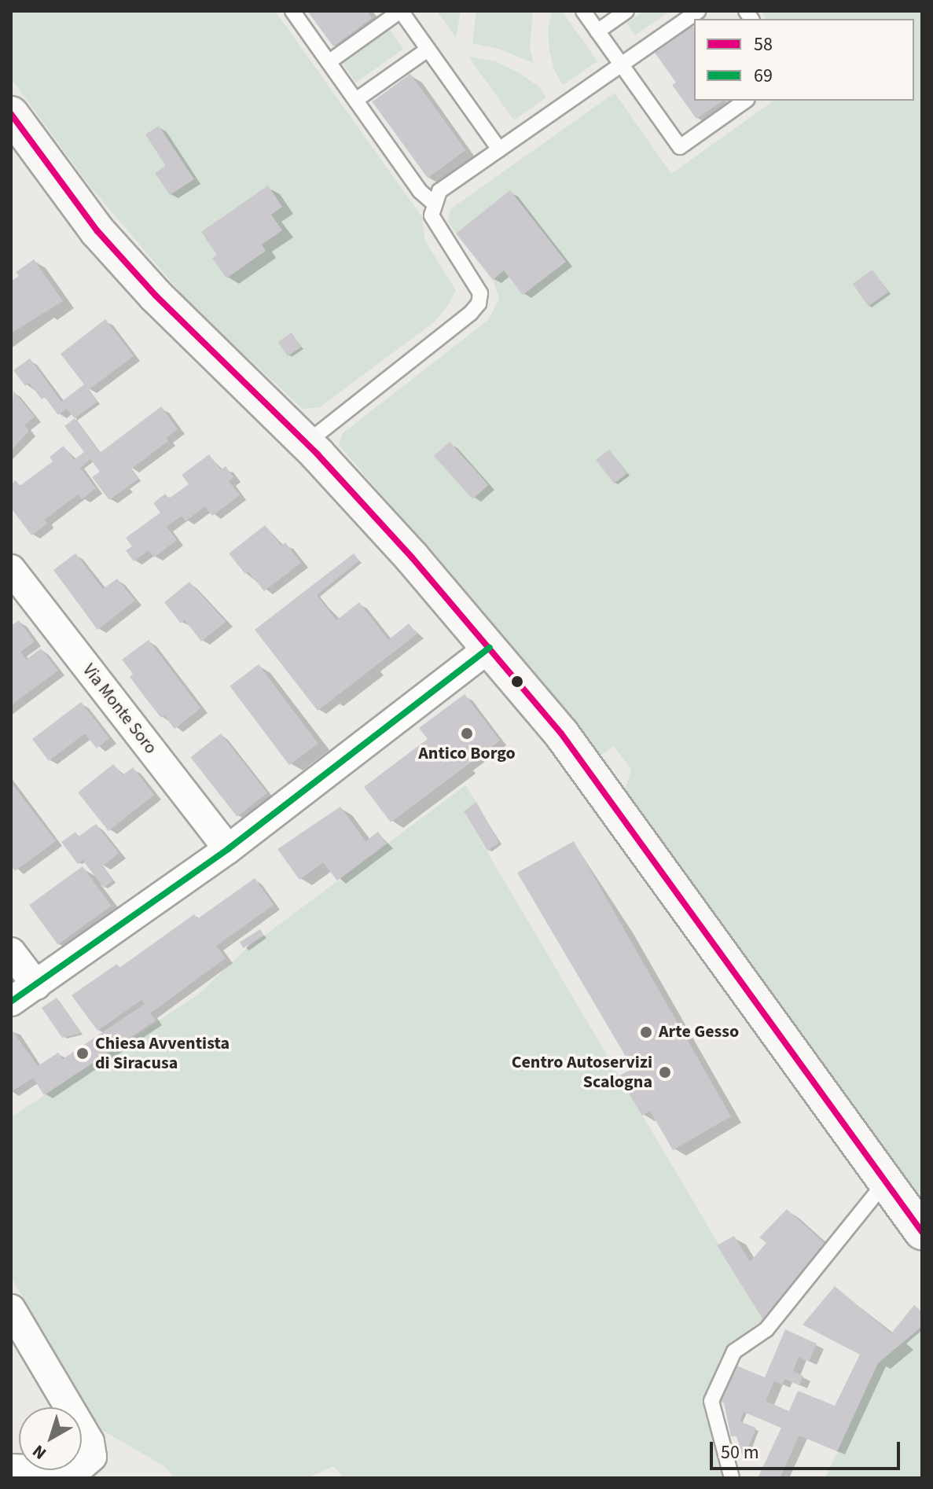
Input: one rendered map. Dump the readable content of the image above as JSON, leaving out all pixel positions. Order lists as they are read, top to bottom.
{
  "streets": {
    "street": ["Via Monte Soro"]
  },
  "places": [
    "Antico Borgo",
    "Arte Gesso",
    "Chiesa Avventista di Siracusa",
    "Centro Autoservizi Scalogna"
  ],
  "lines": ["transit line 58", "transit line 69"],
  "legend": ["58", "69"],
  "scale_bar": "50 m",
  "north": "bottom left"
}
